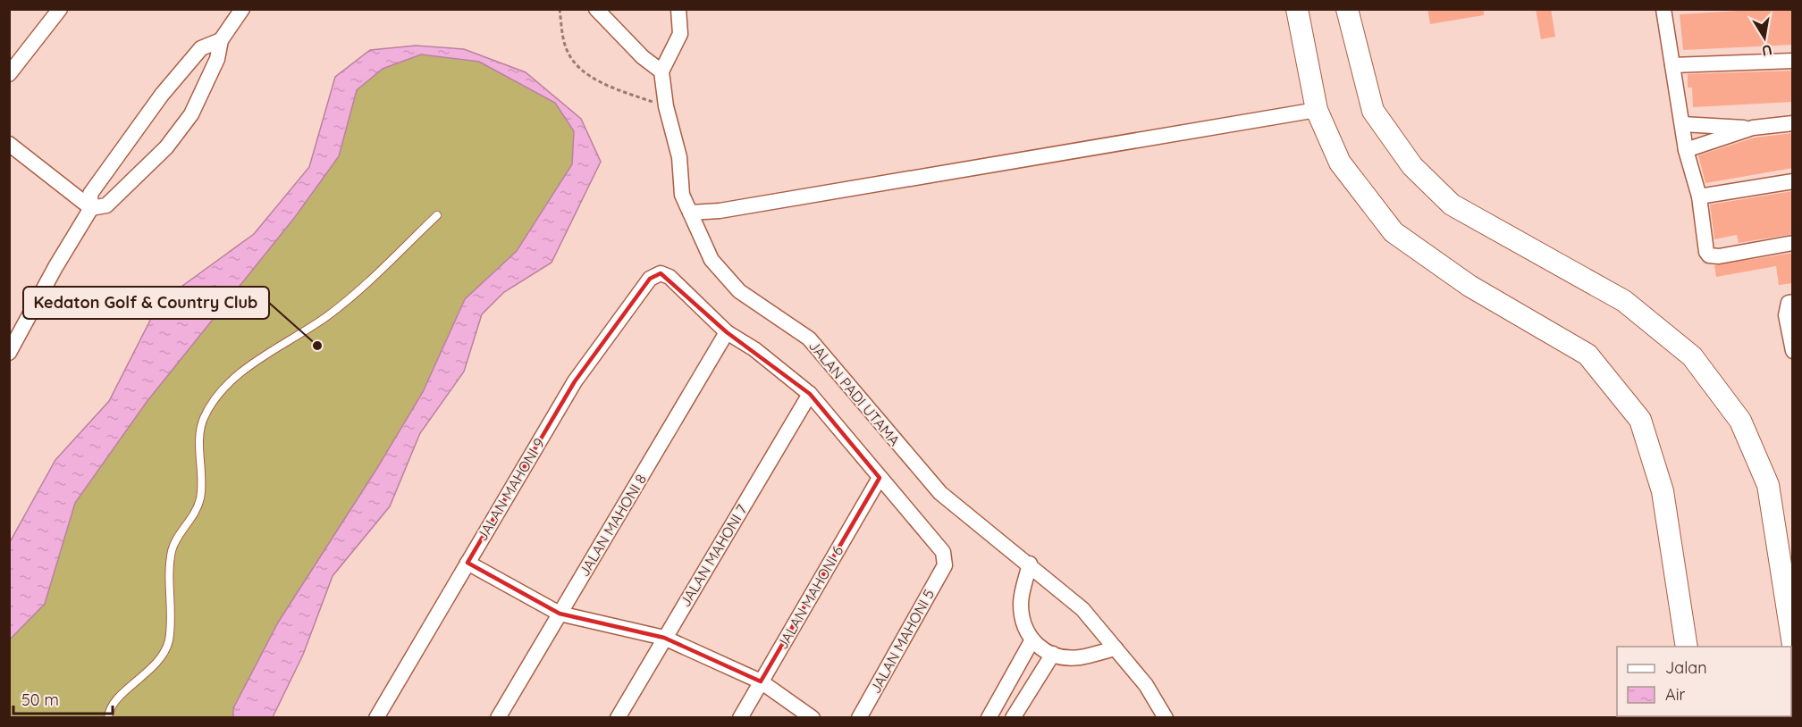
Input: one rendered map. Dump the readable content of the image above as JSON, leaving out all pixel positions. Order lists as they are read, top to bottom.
{
  "streets": {
    "street": [
      "JALAN PADI UTAMA",
      "JALAN MAHONI 9",
      "JALAN MAHONI 8",
      "JALAN MAHONI 7",
      "JALAN MAHONI 6",
      "JALAN MAHONI 5"
    ]
  },
  "crossings": [
    ["JALAN MAHONI 9", "JALAN MAHONI 8"],
    ["JALAN MAHONI 6", "JALAN MAHONI 5"]
  ],
  "places": ["Kedaton Golf & Country Club"],
  "legend": ["Jalan", "Air"],
  "scale_bar": "50 m",
  "north": "bottom"
}
